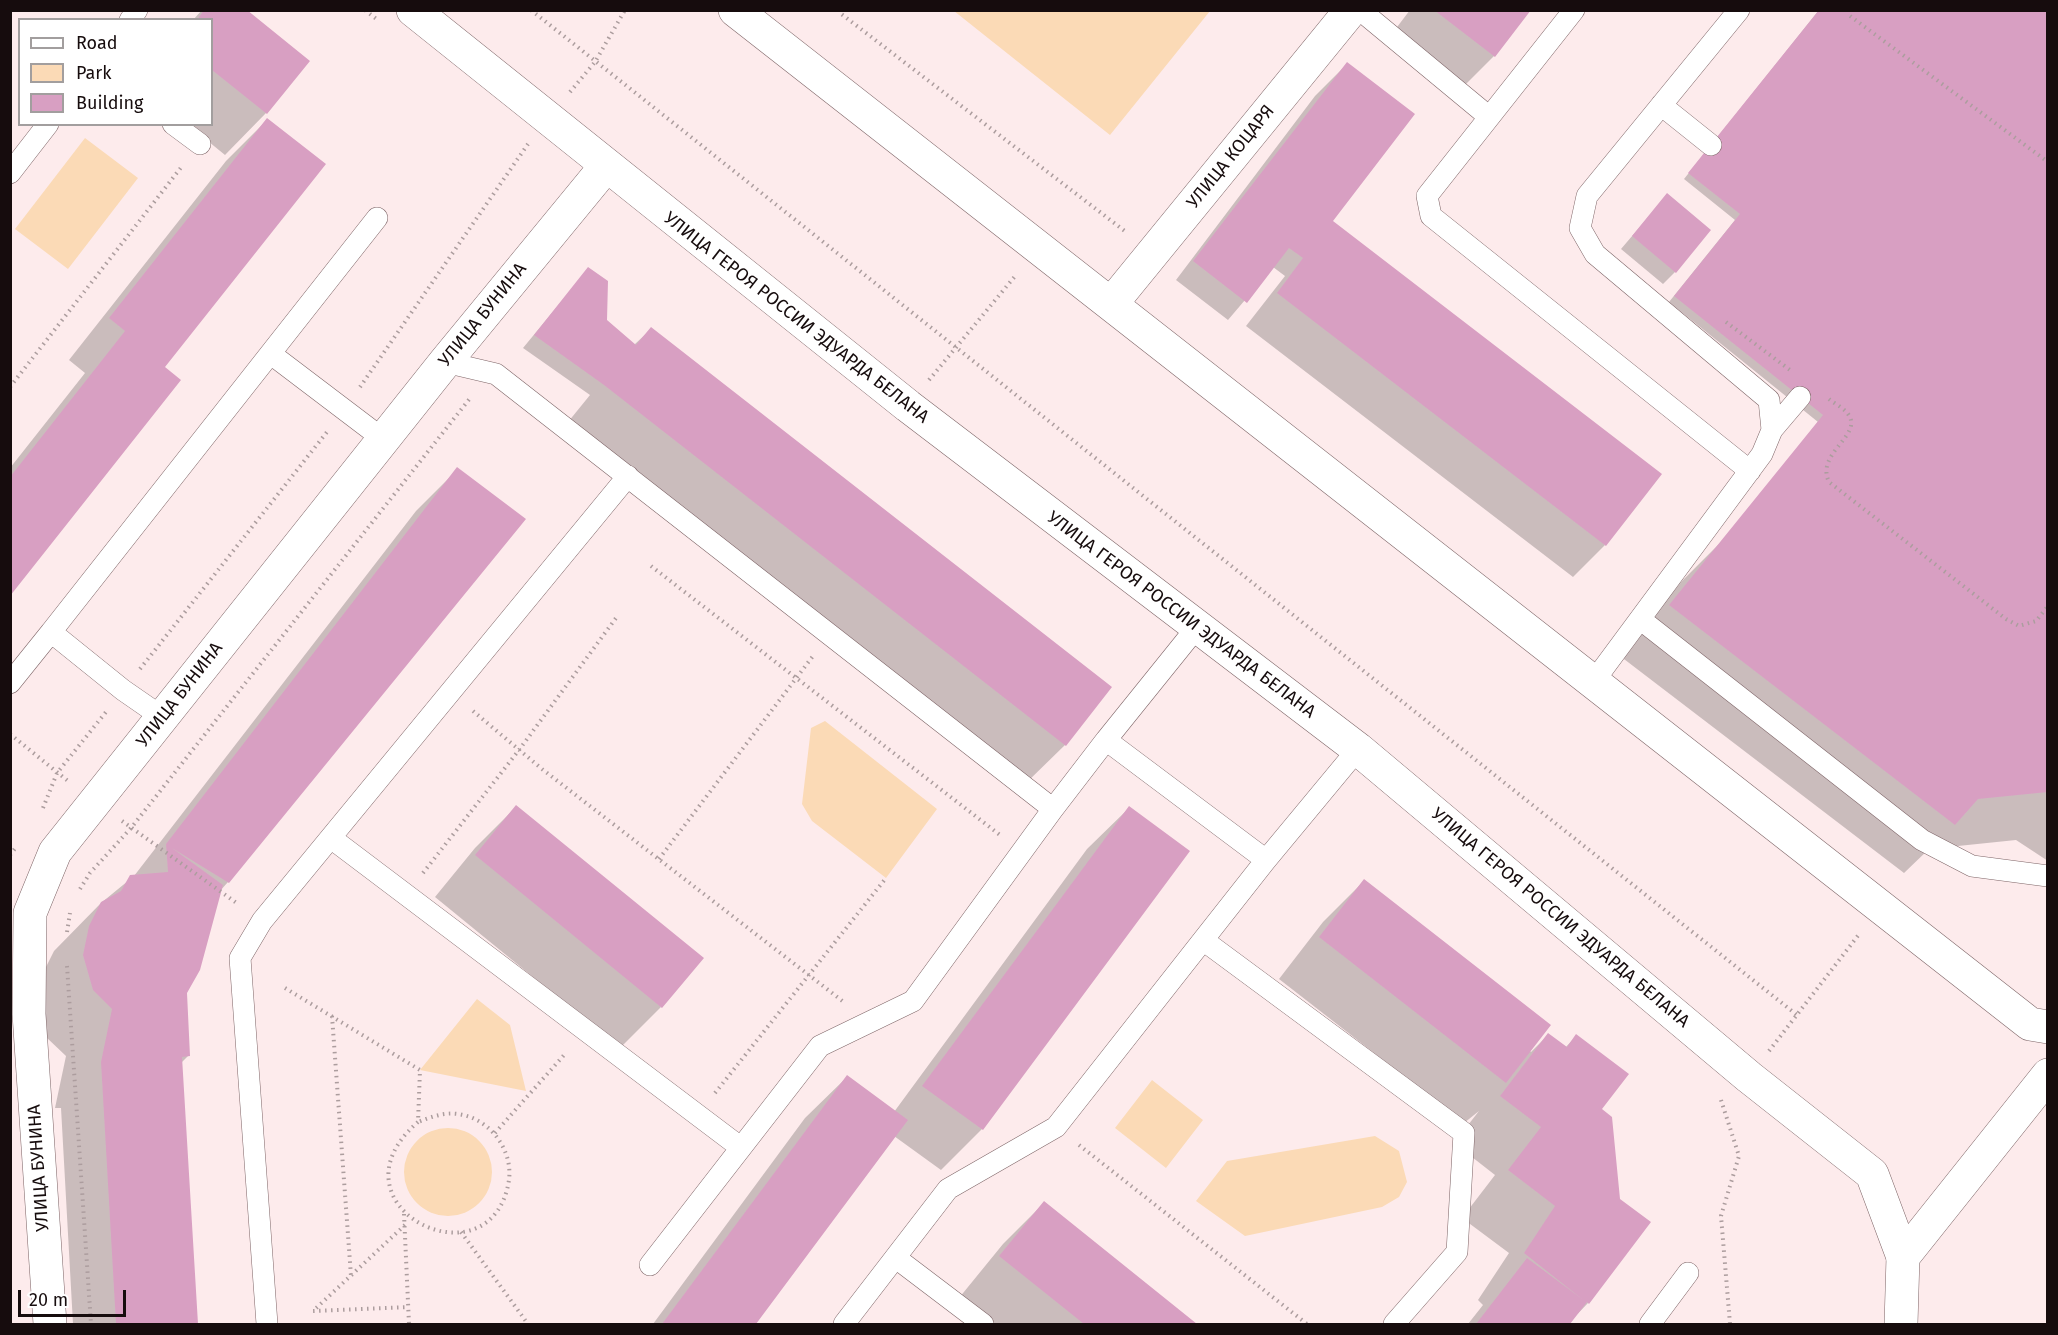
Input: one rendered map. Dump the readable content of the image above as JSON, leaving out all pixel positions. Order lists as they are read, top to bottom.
{
  "streets": {
    "street": ["УЛИЦА КОЦАРЯ", "УЛИЦА БУНИНА", "УЛИЦА ГЕРОЯ РОССИИ ЭДУАРДА БЕЛАНА"]
  },
  "crossings": [
    ["УЛИЦА БУНИНА", "УЛИЦА ГЕРОЯ РОССИИ ЭДУАРДА БЕЛАНА"]
  ],
  "legend": ["Road", "Park", "Building"],
  "scale_bar": "20 m"
}
